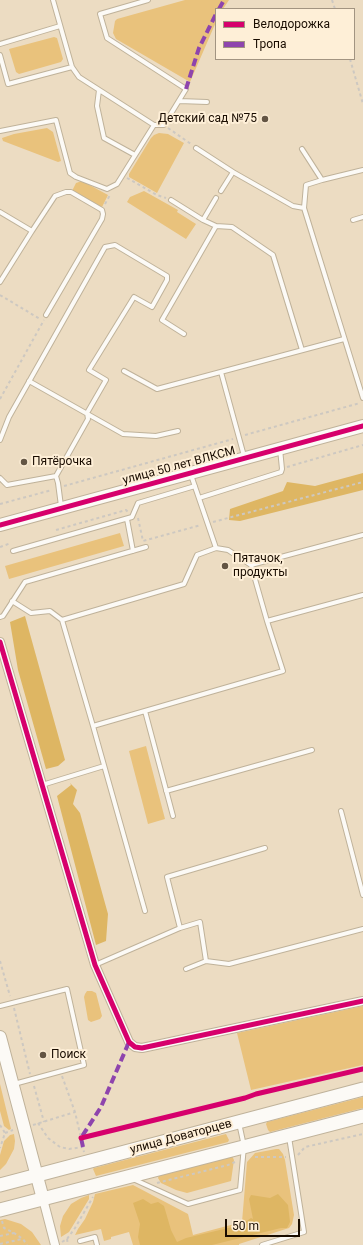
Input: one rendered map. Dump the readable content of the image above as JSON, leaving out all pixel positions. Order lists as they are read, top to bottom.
{
  "streets": {
    "main road": ["улица Доваторцев"],
    "street": ["улица 50 лет ВЛКСМ"]
  },
  "places": [
    "Детский сад №75",
    "Пятёрочка",
    "Пятачок, продукты",
    "Поиск"
  ],
  "legend": ["Велодорожка", "Тропа"],
  "scale_bar": "50 m"
}
